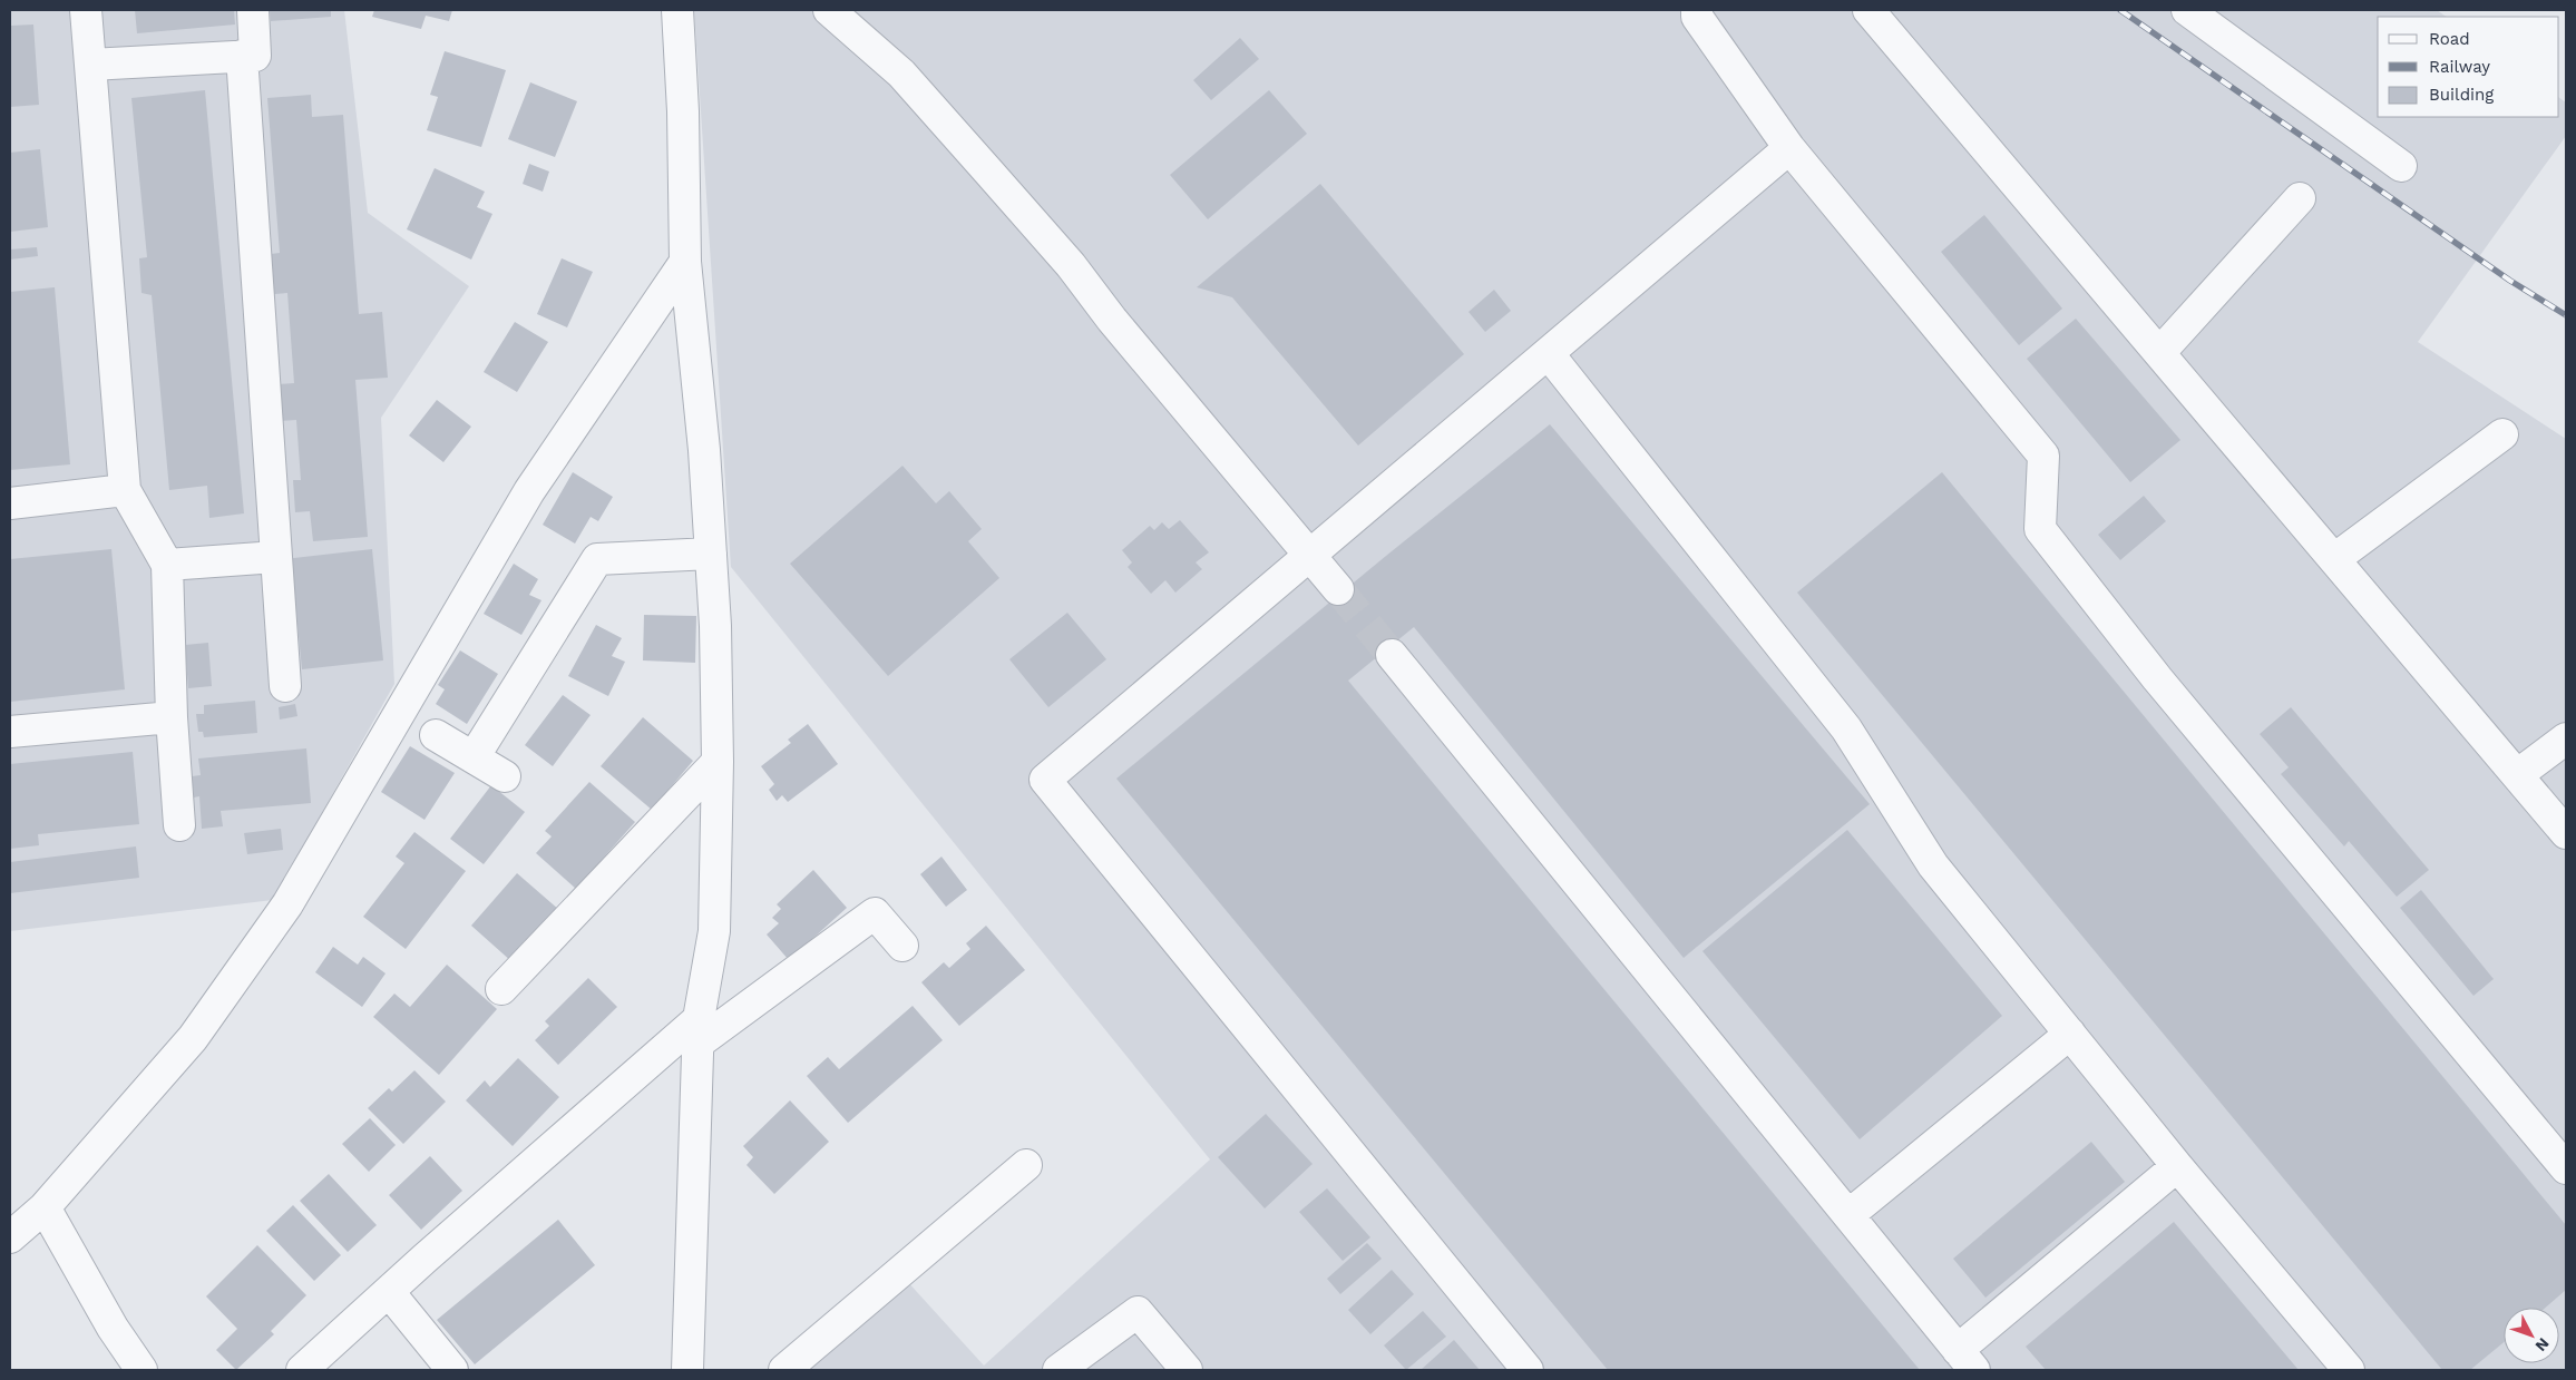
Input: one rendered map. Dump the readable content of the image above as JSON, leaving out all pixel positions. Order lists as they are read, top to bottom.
{
  "legend": ["Road", "Railway", "Building"],
  "north": "bottom right"
}
